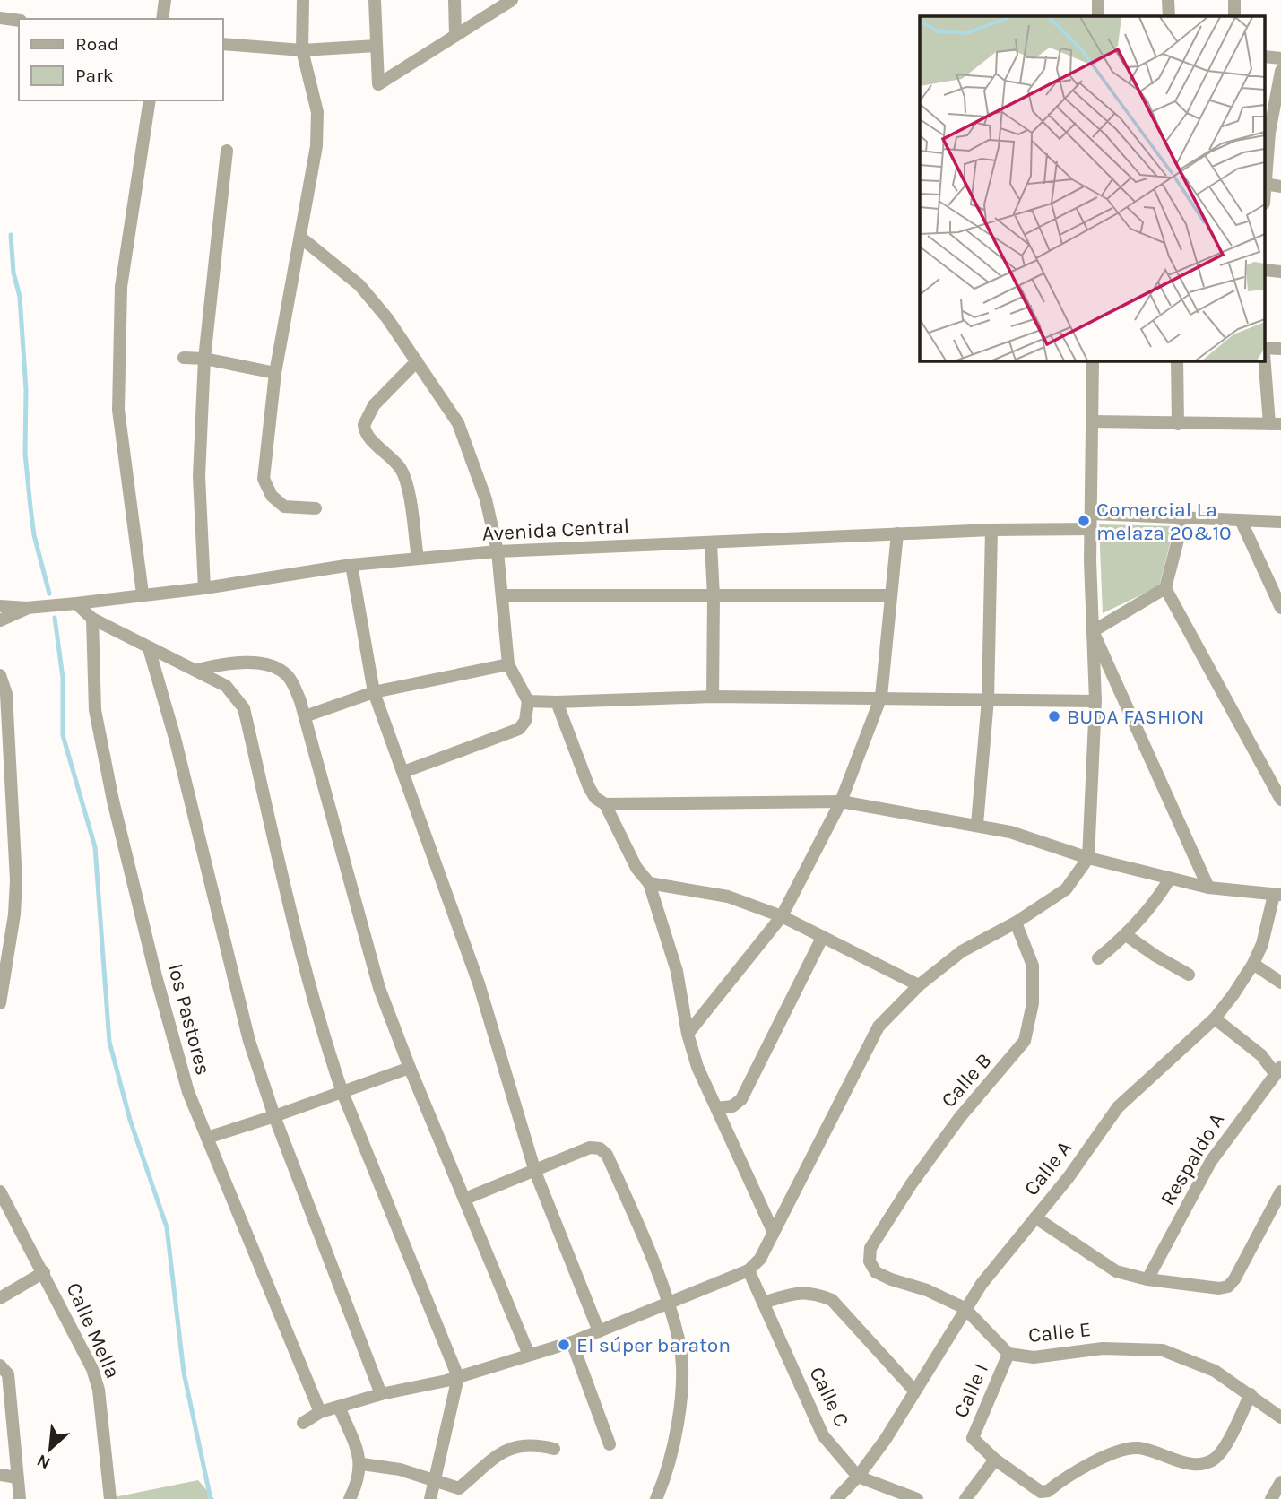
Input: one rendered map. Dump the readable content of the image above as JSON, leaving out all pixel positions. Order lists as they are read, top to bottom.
{
  "streets": {
    "street": [
      "Avenida Central",
      "los Pastores",
      "Calle B",
      "Respaldo A",
      "Calle A",
      "Calle Mella",
      "Calle E",
      "Calle I",
      "Calle C"
    ]
  },
  "crossings": [
    ["Calle B", "Calle E"],
    ["Calle A", "Calle E"],
    ["Calle A", "Calle C"],
    ["Calle E", "Calle I"]
  ],
  "places": ["Comercial La melaza 20&10", "BUDA FASHION", "El súper baraton"],
  "legend": ["Road", "Park"],
  "north": "bottom left"
}
